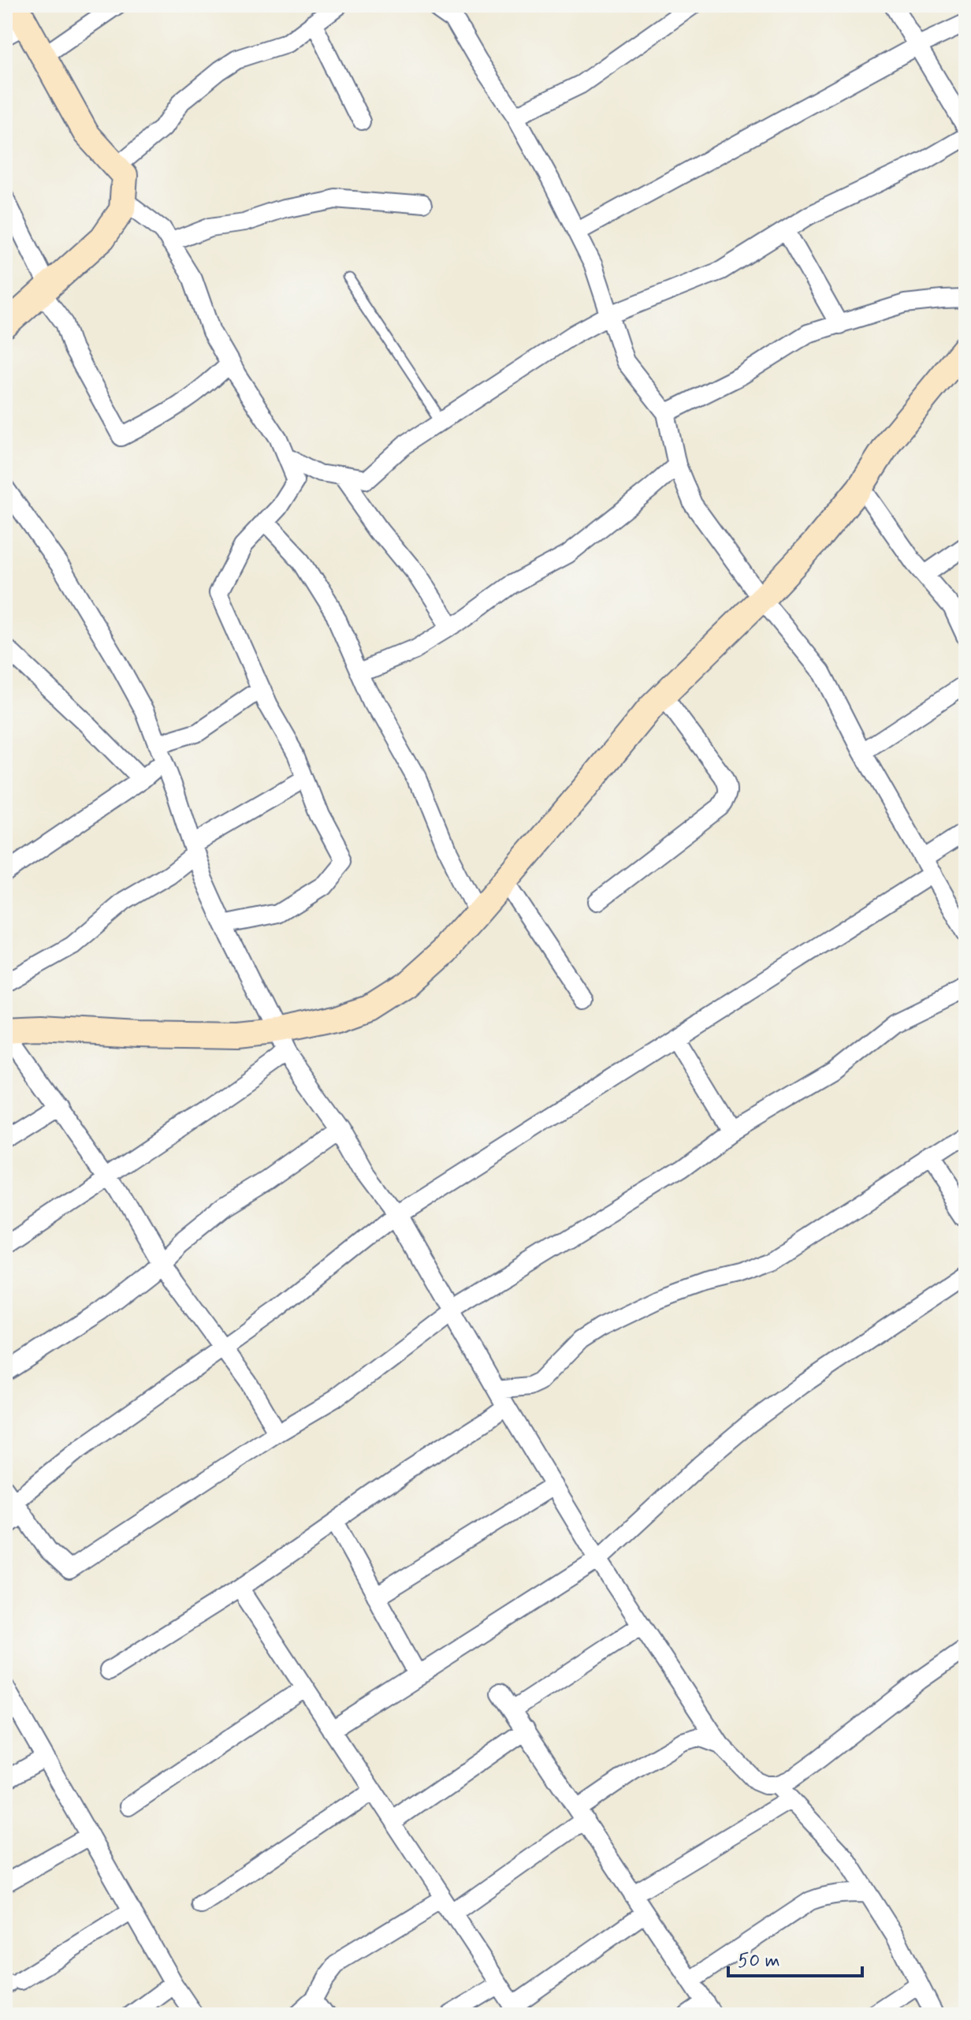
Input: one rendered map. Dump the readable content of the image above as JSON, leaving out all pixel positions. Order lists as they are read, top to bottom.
{
  "scale_bar": "50 m"
}
